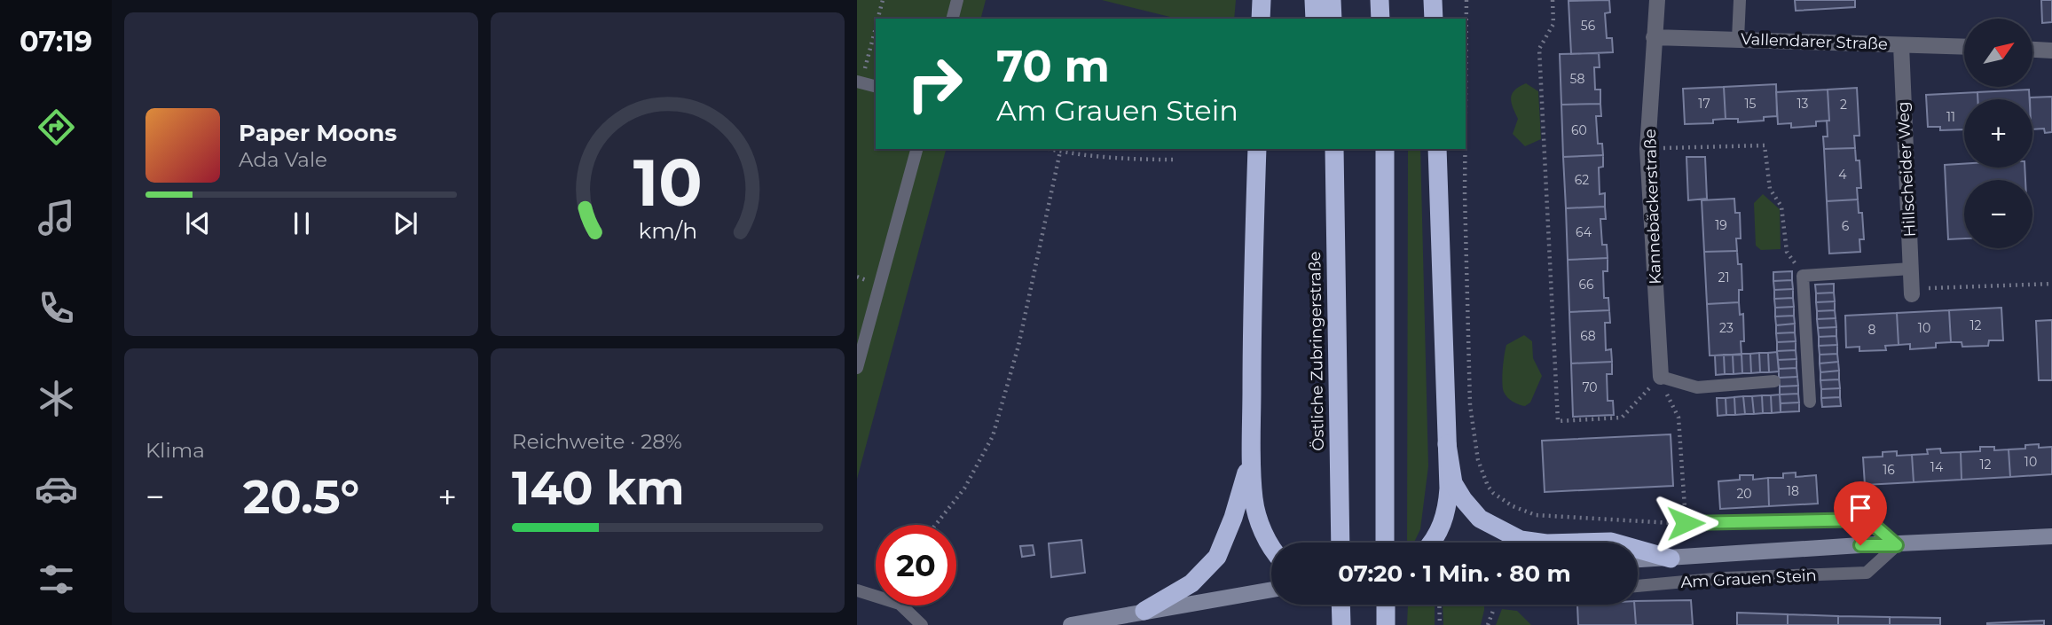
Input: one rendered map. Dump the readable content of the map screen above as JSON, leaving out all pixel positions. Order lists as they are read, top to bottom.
{
  "streets": {
    "highway": ["Östliche Zubringerstraße"],
    "street": [
      "Vallendarer Straße",
      "Hillscheider Weg",
      "Kannebäckerstraße",
      "Am Grauen Stein"
    ]
  },
  "crossings": [
    ["Vallendarer Straße", "Hillscheider Weg"],
    ["Vallendarer Straße", "Kannebäckerstraße"]
  ],
  "house_numbers": [
    "56",
    "58",
    "17",
    "15",
    "13",
    "2",
    "11",
    "60",
    "4",
    "62",
    "19",
    "6",
    "64",
    "21",
    "66",
    "12",
    "23",
    "10",
    "8",
    "68",
    "70",
    "10",
    "12",
    "14",
    "16",
    "18",
    "20"
  ],
  "north": "top right",
  "page": {
    "tabs": "07:19",
    "map_buttons": ["+", "−"],
    "turn": ["70 m", "Am Grauen Stein"],
    "song": ["Paper Moons", "Ada Vale"],
    "tile": [
      "Klima",
      ["Reichweite · 28%", "140 km"]
    ],
    "heat": ["−", "20.5°", "+"],
    "limit": "20",
    "trip": "07:20 · 1 Min. · 80 m",
    "gauge": ["10", "km/h"]
  }
}
